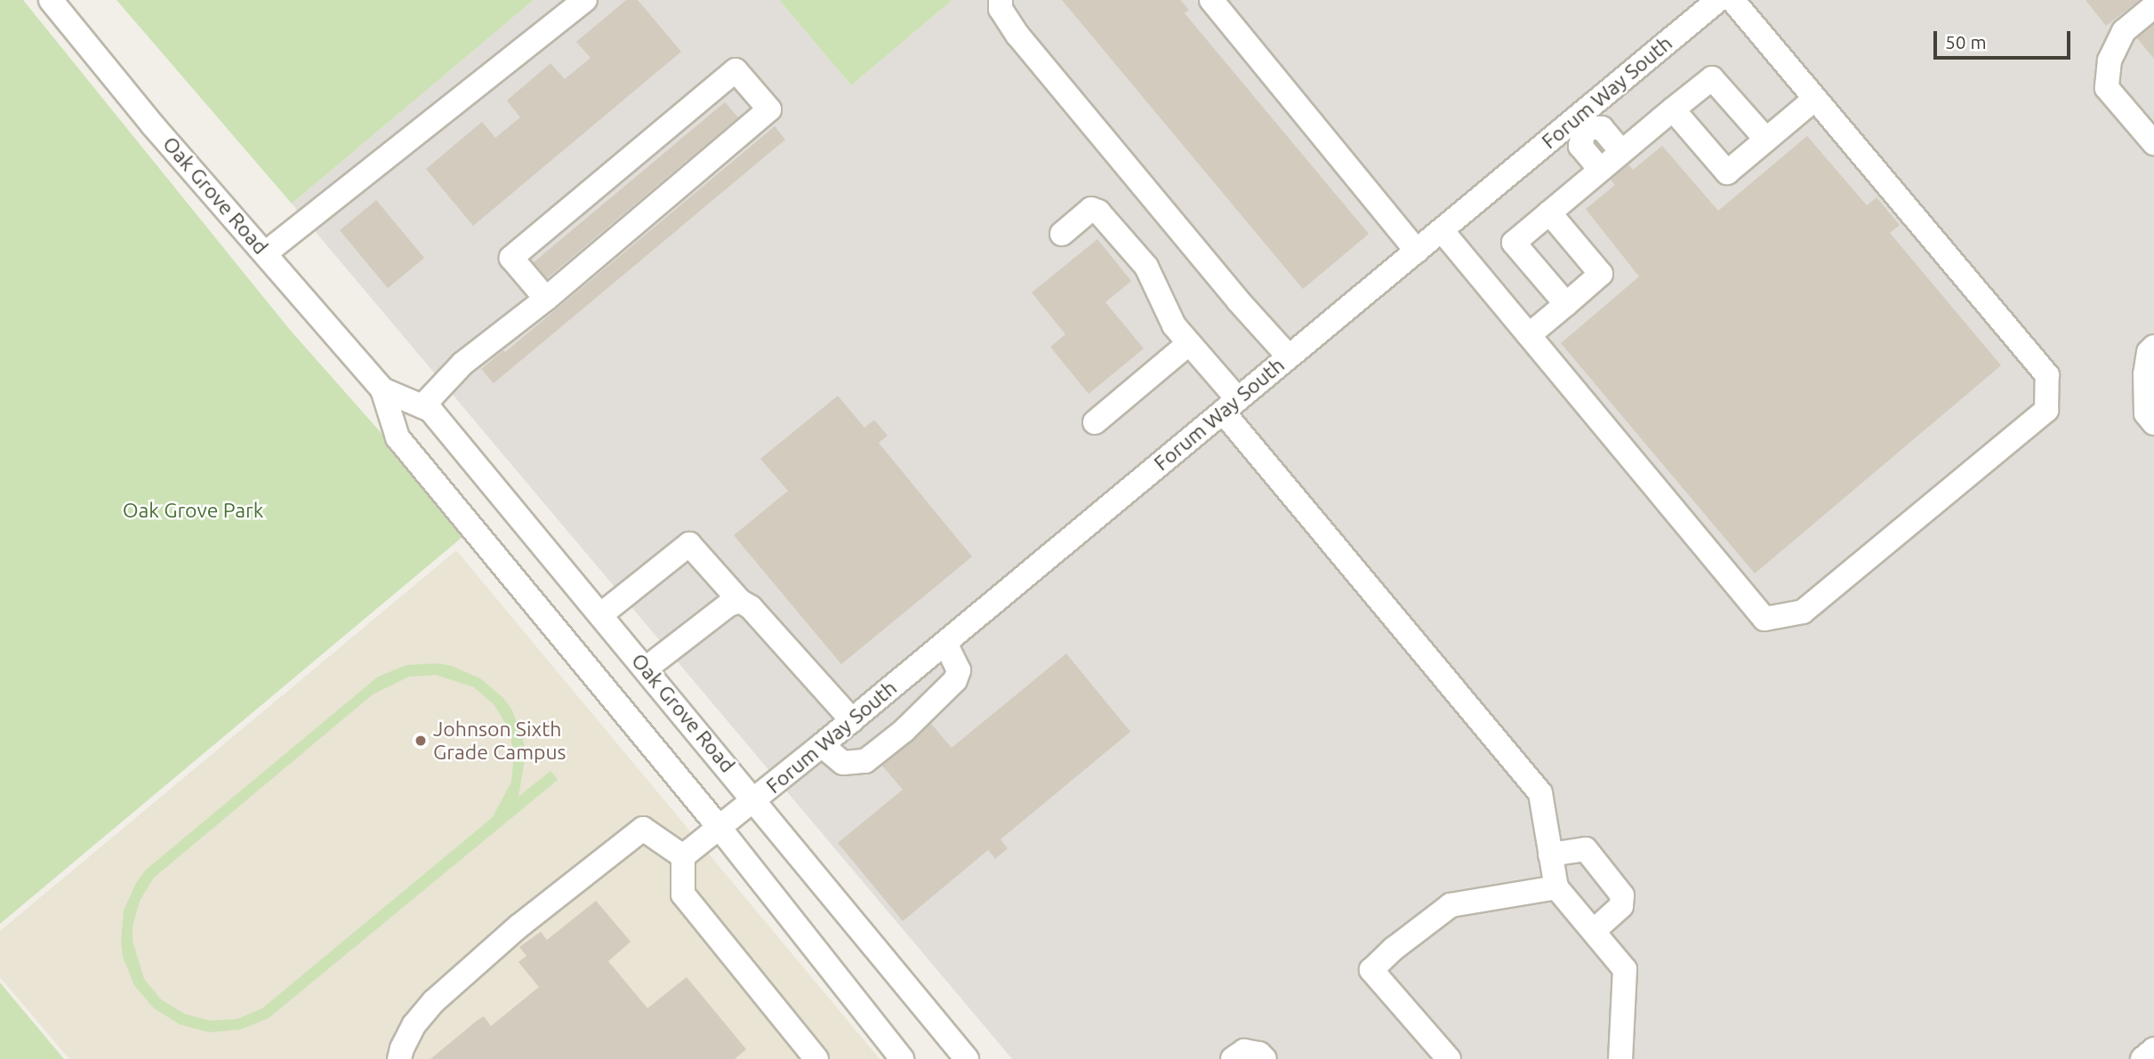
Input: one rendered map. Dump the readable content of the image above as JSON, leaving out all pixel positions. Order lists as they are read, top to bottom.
{
  "streets": {
    "street": ["Forum Way South", "Oak Grove Road"]
  },
  "crossings": [
    ["Forum Way South", "Oak Grove Road"]
  ],
  "parks": ["Oak Grove Park"],
  "places": ["Johnson Sixth Grade Campus"],
  "scale_bar": "50 m"
}
